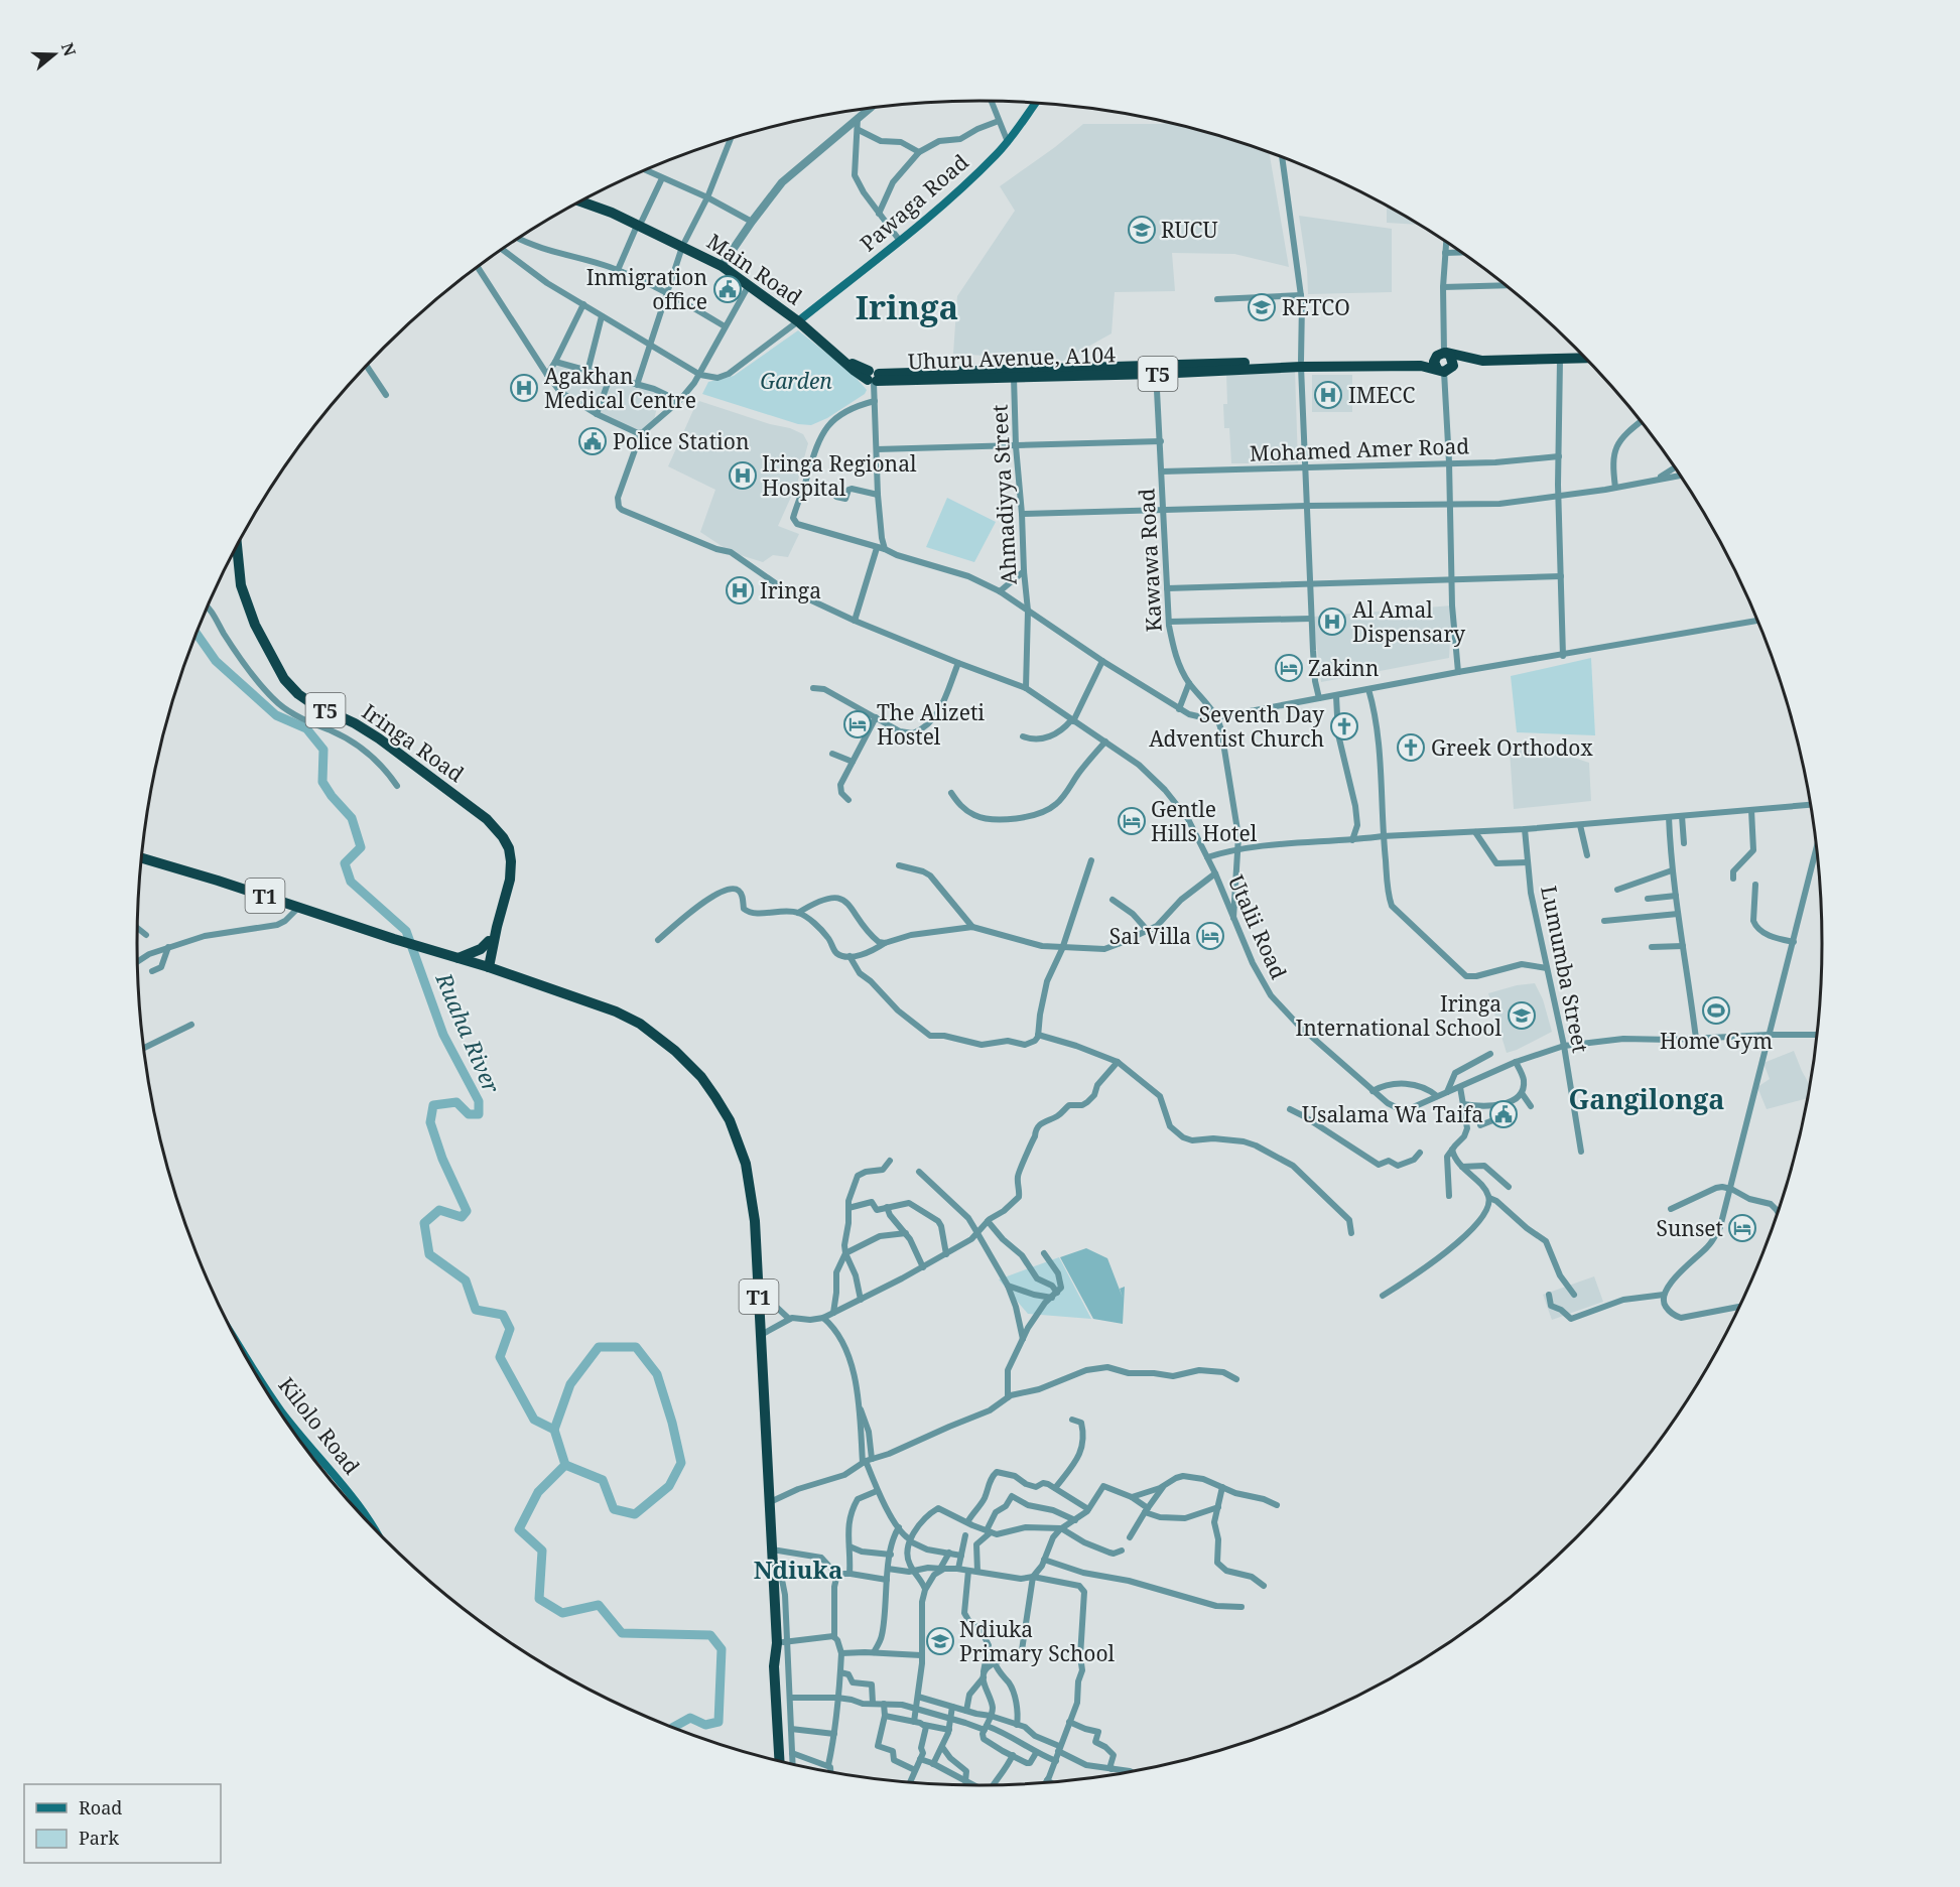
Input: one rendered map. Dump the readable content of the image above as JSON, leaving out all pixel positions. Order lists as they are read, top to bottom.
{
  "streets": {
    "highway": [
      "Main Road",
      "Uhuru Avenue, A104",
      "T5",
      "Iringa Road",
      "T1"
    ],
    "main road": ["Pawaga Road", "Kilolo Road"],
    "street": [
      "Mohamed Amer Road",
      "Ahmadiyya Street",
      "Kawawa Road",
      "Utalii Road",
      "Lumumba Street"
    ]
  },
  "crossings": [
    ["Pawaga Road", "Main Road"],
    ["Main Road", "Uhuru Avenue, A104"],
    ["Uhuru Avenue, A104", "T5"],
    ["Uhuru Avenue, A104", "Ahmadiyya Street"],
    ["Uhuru Avenue, A104", "Kawawa Road"],
    ["T5", "Iringa Road"],
    ["T5", "T1"],
    ["Mohamed Amer Road", "Kawawa Road"],
    ["Ahmadiyya Street", "Utalii Road"],
    ["Kawawa Road", "Utalii Road"],
    ["Utalii Road", "Lumumba Street"]
  ],
  "districts": ["Iringa", "Gangilonga", "Ndiuka"],
  "water": ["Ruaha River"],
  "parks": ["Garden"],
  "places": {
    "school or university": [
      "RUCU",
      "RETCO",
      "Iringa International School",
      "Ndiuka Primary School"
    ],
    "public building": ["Inmigration office", "Police Station", "Usalama Wa Taifa"],
    "hospital": [
      "Agakhan Medical Centre",
      "IMECC",
      "Iringa Regional Hospital",
      "Iringa",
      "Al Amal Dispensary"
    ],
    "hotel": [
      "Zakinn",
      "The Alizeti Hostel",
      "Gentle Hills Hotel",
      "Sai Villa",
      "Sunset"
    ],
    "church": ["Seventh Day Adventist Church", "Greek Orthodox"],
    "sports": ["Home Gym"]
  },
  "legend": ["Road", "Park"],
  "north": "right"
}
